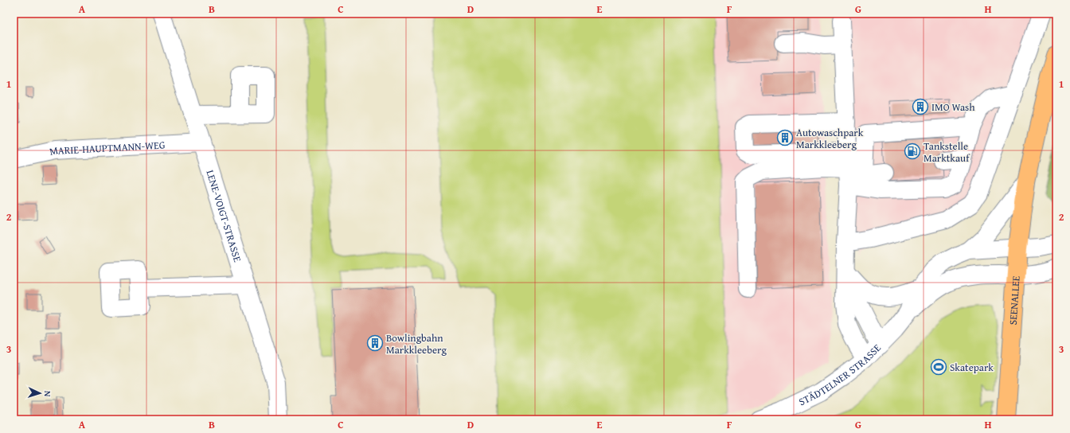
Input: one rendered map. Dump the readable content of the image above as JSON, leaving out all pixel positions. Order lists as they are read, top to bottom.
{
  "streets": {
    "main road": ["SEENALLEE"],
    "street": ["MARIE-HAUPTMANN-WEG", "LENE-VOIGT-STRASSE", "STÄDTELNER STRASSE"]
  },
  "crossings": [
    ["MARIE-HAUPTMANN-WEG", "LENE-VOIGT-STRASSE"],
    ["SEENALLEE", "STÄDTELNER STRASSE"]
  ],
  "places": {
    "building": ["IMO Wash", "Autowaschpark Markkleeberg", "Bowlingbahn Markkleeberg"],
    "fuel station": ["Tankstelle Marktkauf"],
    "sports": ["Skatepark"]
  },
  "north": "right",
  "grid": {
    "columns": [
      "A",
      "B",
      "C",
      "D",
      "E",
      "F",
      "G",
      "H"
    ],
    "rows": ["1", "2", "3"]
  }
}
